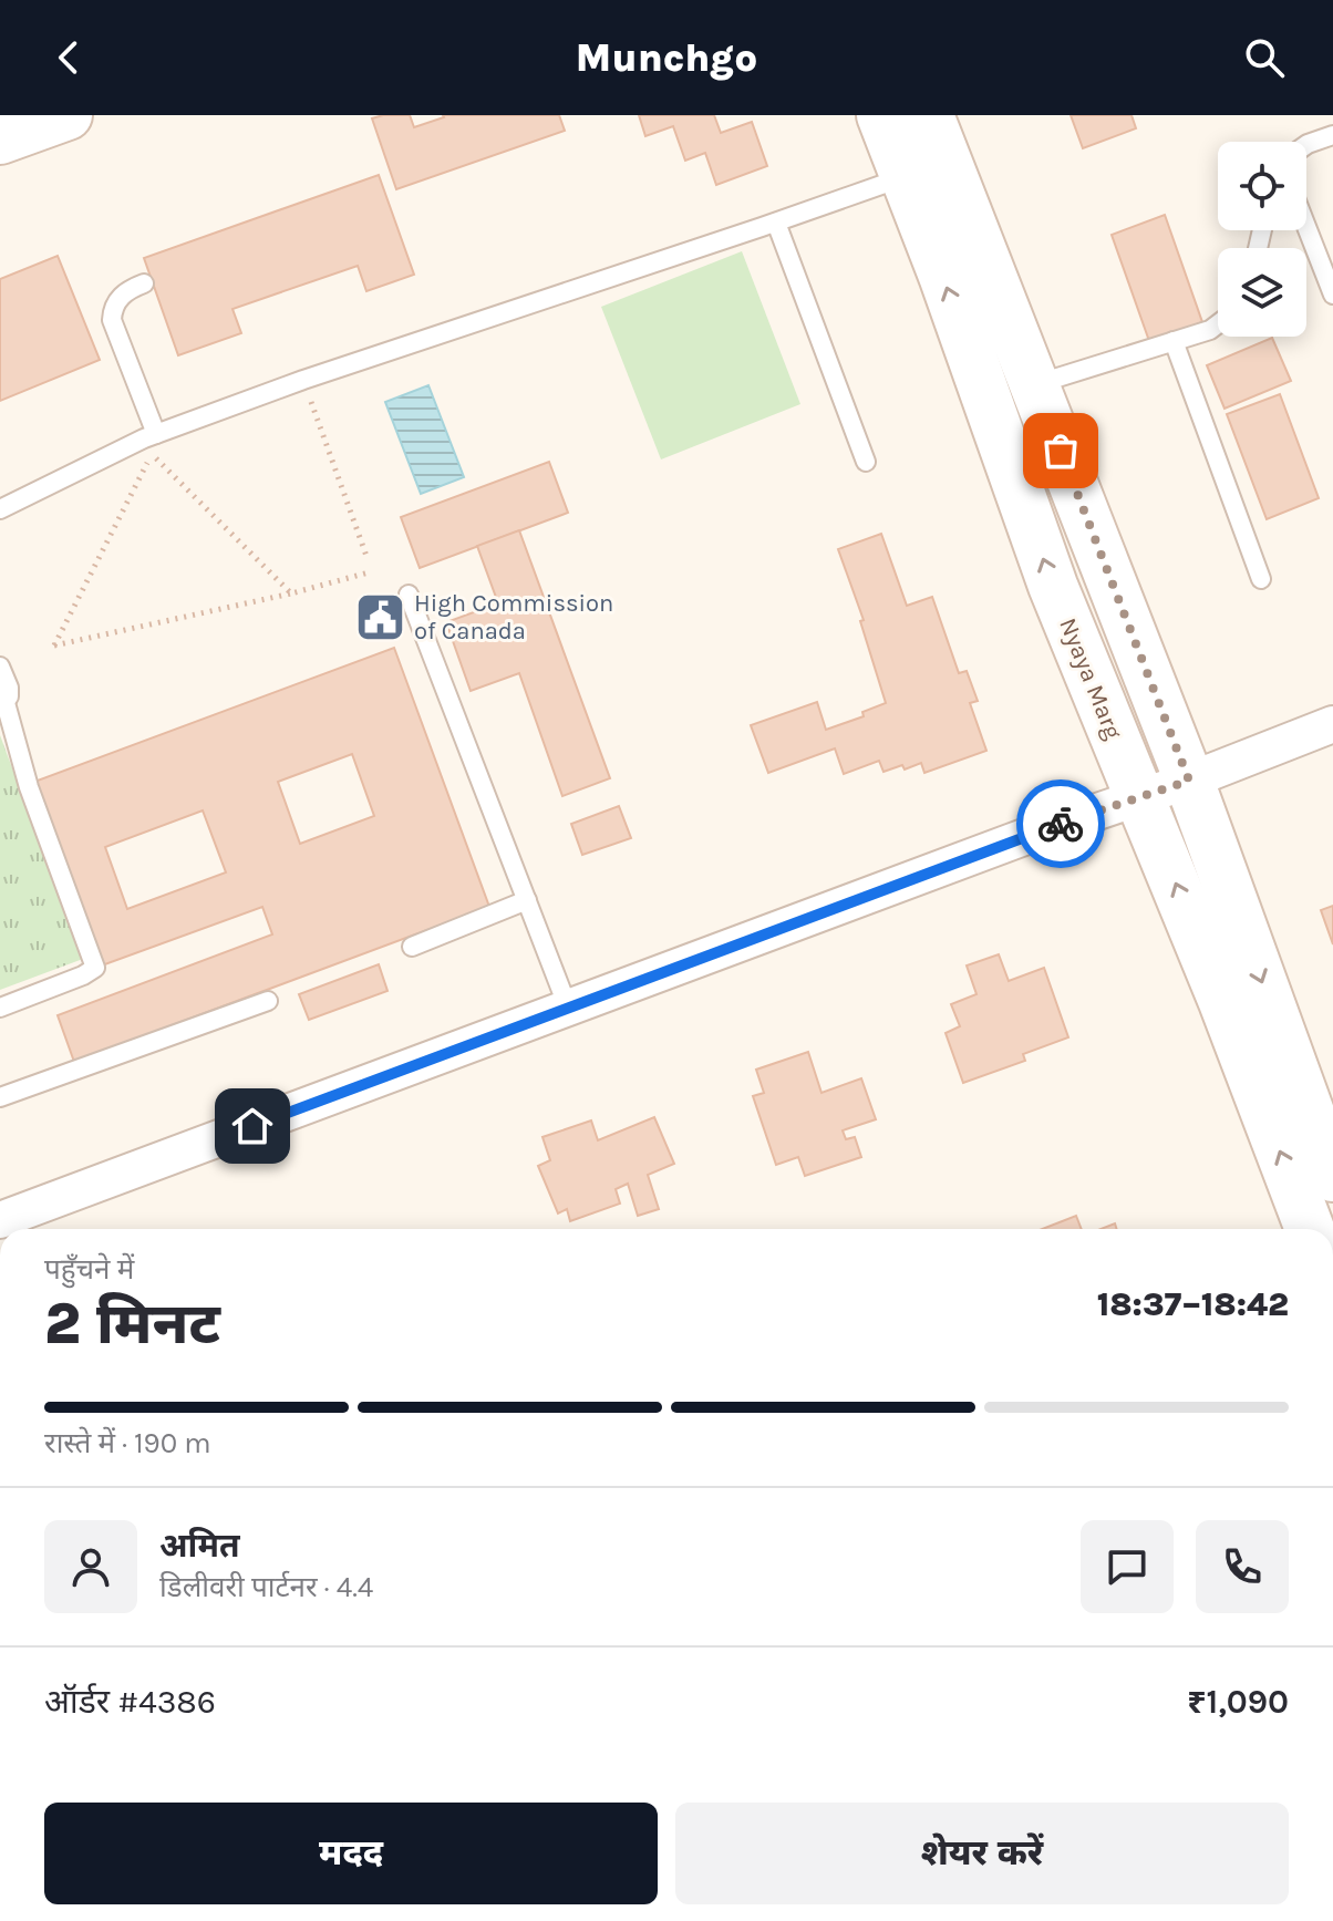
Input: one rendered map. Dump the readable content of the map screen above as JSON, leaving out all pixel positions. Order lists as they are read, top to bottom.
{
  "streets": {
    "street": ["Nyaya Marg"]
  },
  "places": {
    "public building": ["High Commission of Canada"]
  },
  "page": {
    "header": "Munchgo",
    "heading": ["2 मिनट", "पहुँचने में", "18:37–18:42"],
    "panel": [
      "अमित",
      "डिलीवरी पार्टनर · 4.4",
      "ऑर्डर #4386",
      "₹1,090"
    ],
    "bar": "रास्ते में · 190 m",
    "buttons": ["मदद", "शेयर करें"]
  }
}
